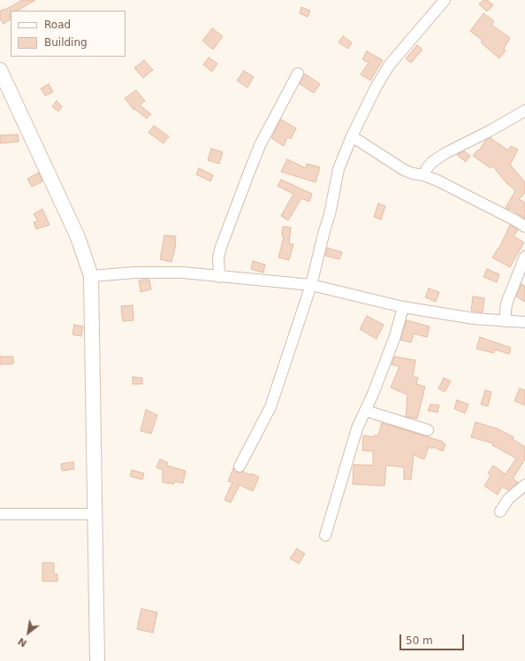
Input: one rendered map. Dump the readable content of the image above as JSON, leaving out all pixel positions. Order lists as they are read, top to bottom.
{
  "legend": ["Road", "Building"],
  "scale_bar": "50 m",
  "north": "bottom left"
}
